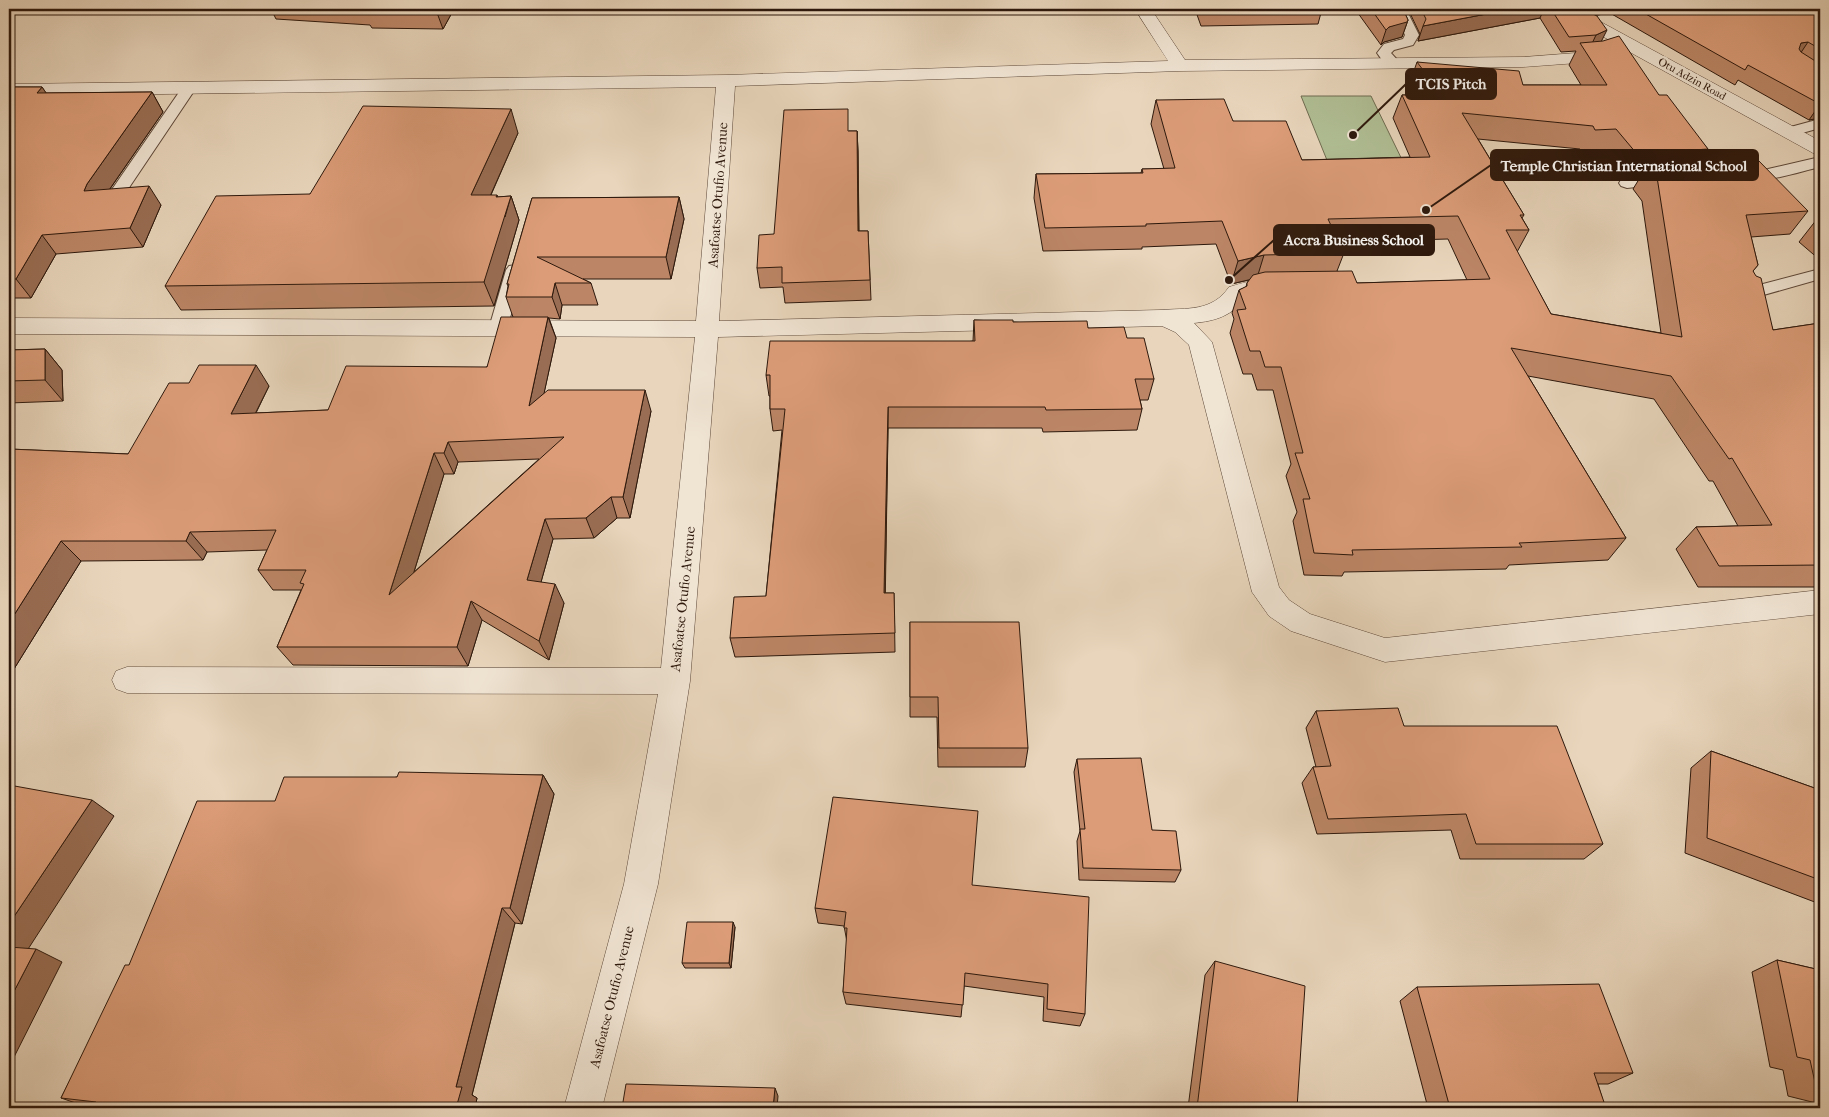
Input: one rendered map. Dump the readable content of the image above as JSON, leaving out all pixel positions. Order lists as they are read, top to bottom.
{
  "streets": {
    "street": ["Otu Adzin Road", "Asafoatse Otufio Avenue"]
  },
  "places": ["TCIS Pitch", "Temple Christian International School", "Accra Business School"]
}
